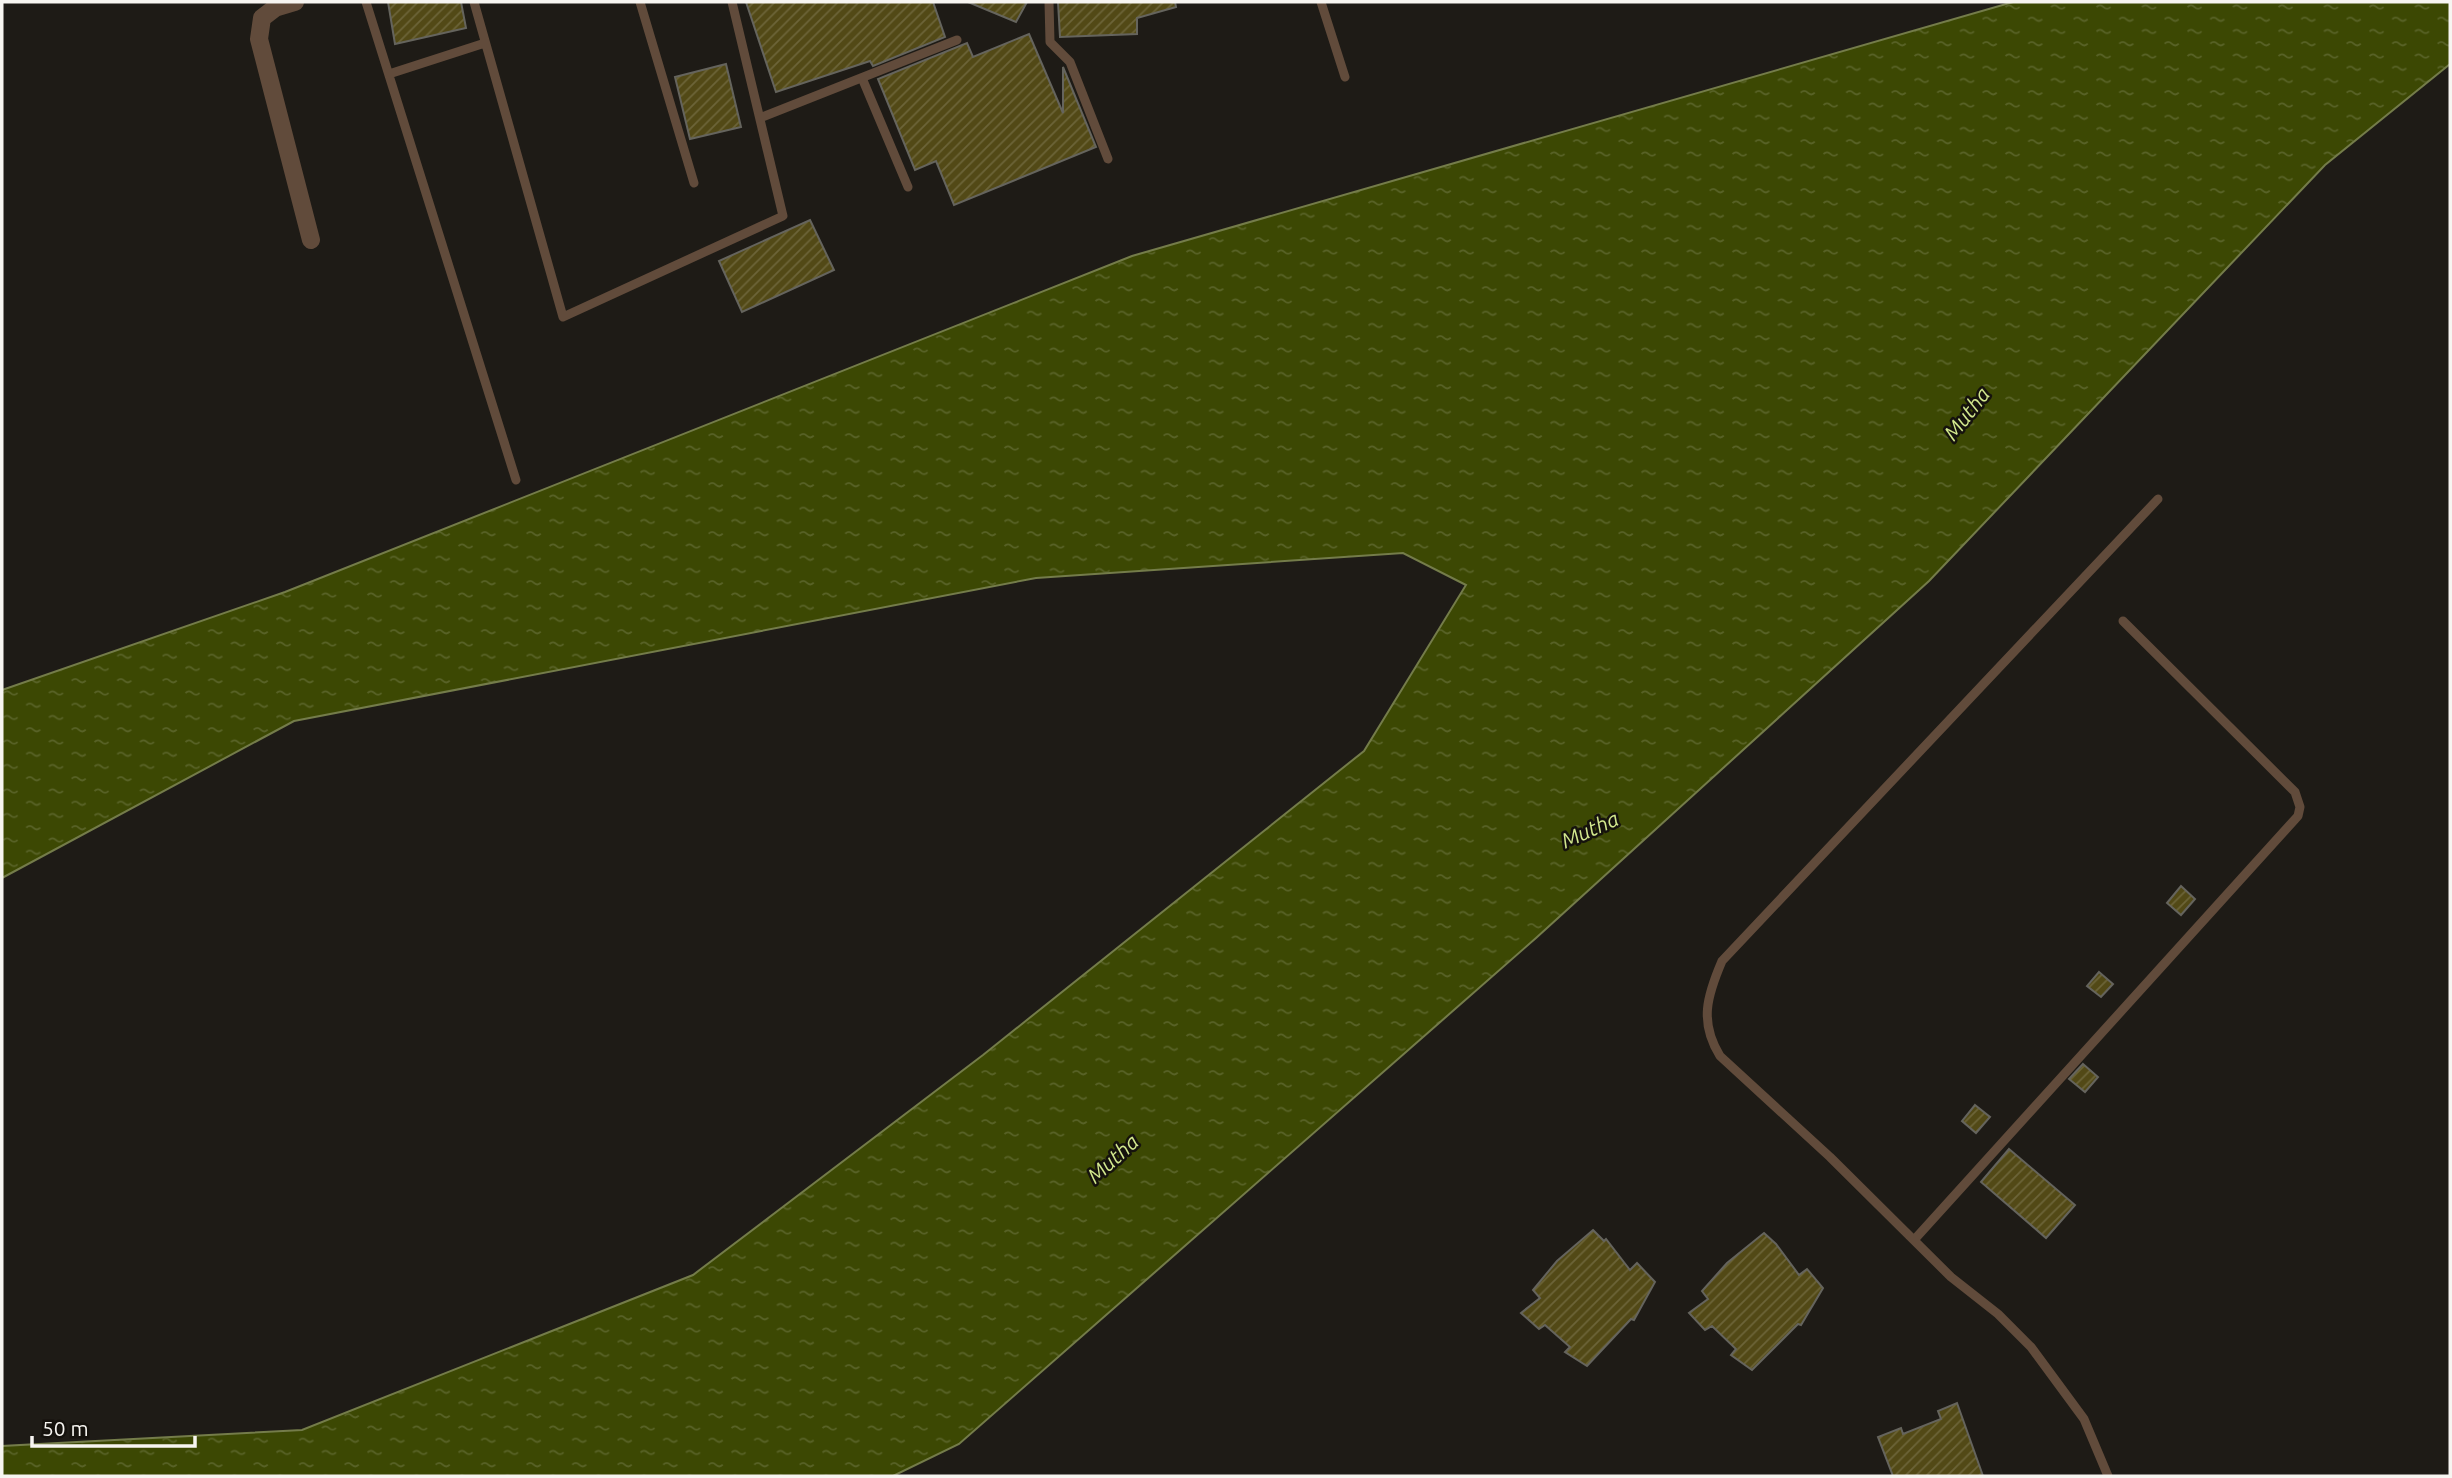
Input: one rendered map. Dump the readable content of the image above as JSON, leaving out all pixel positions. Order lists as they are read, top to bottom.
{
  "water": ["Mutha"],
  "scale_bar": "50 m"
}
